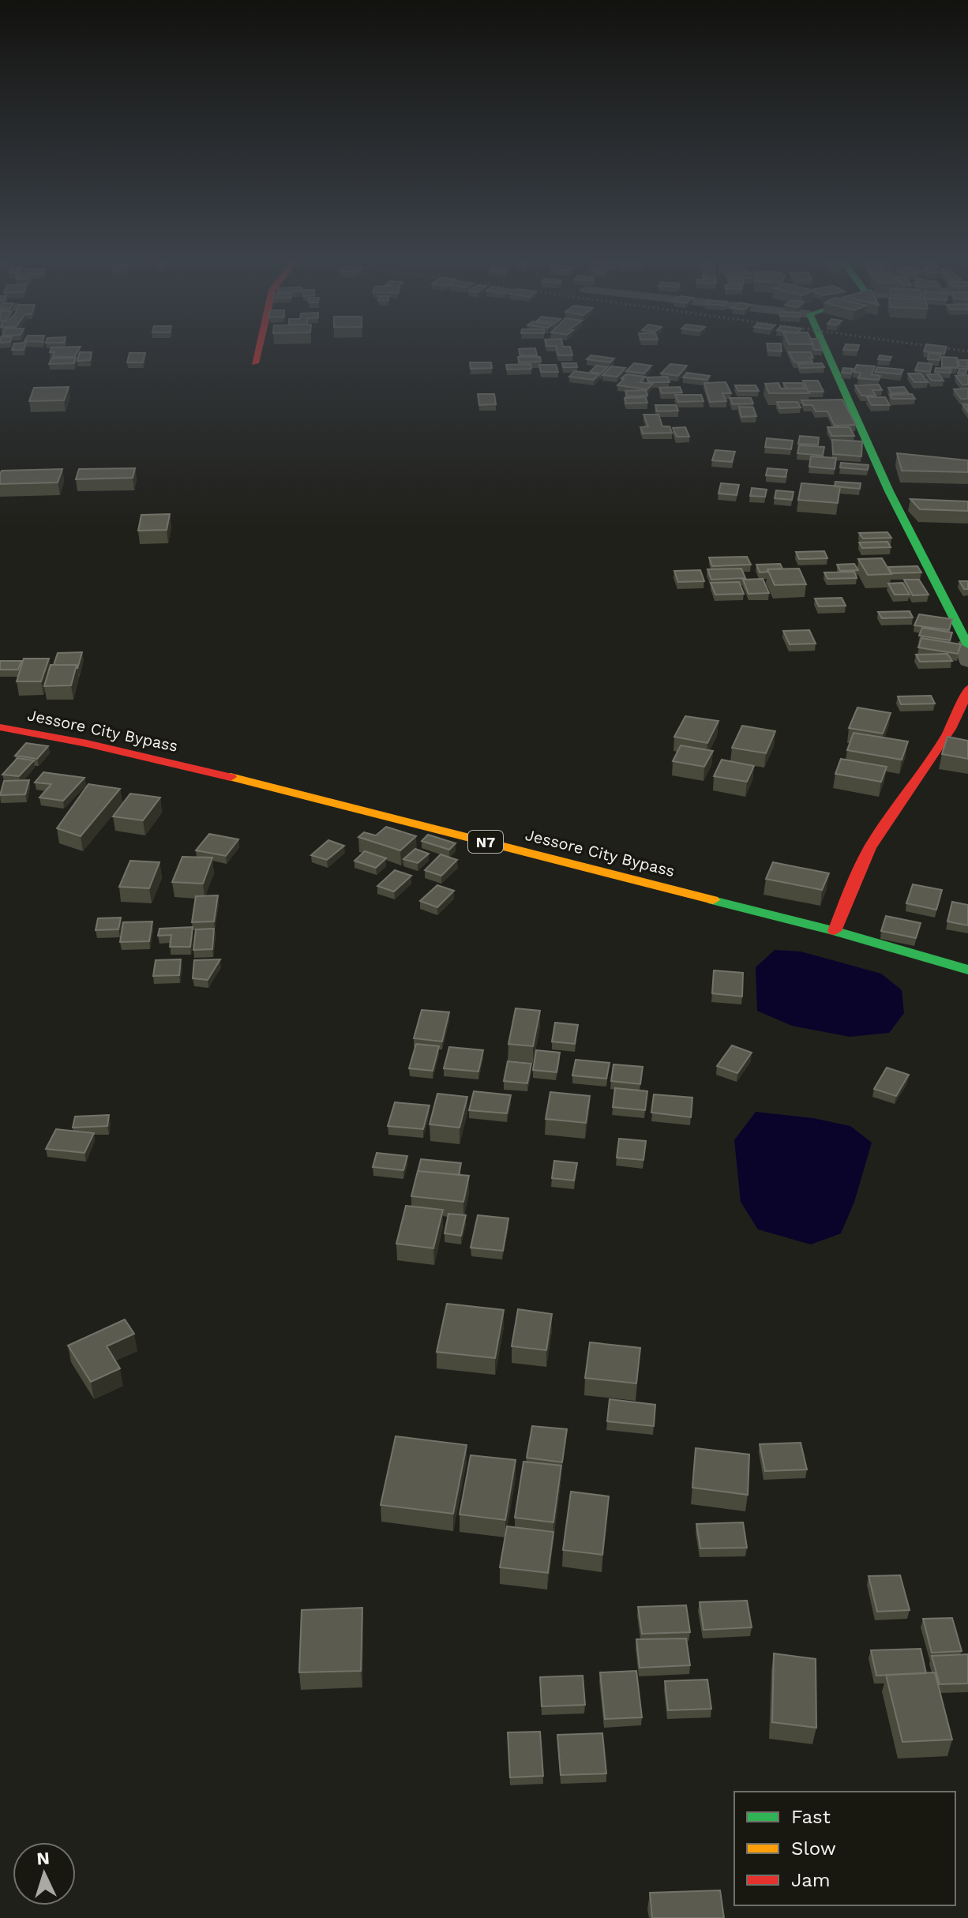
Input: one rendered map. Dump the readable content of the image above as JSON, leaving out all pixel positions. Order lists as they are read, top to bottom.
{
  "streets": {
    "main road": ["Jessore City Bypass", "N7"]
  },
  "legend": ["Fast", "Slow", "Jam"],
  "north": "top"
}
